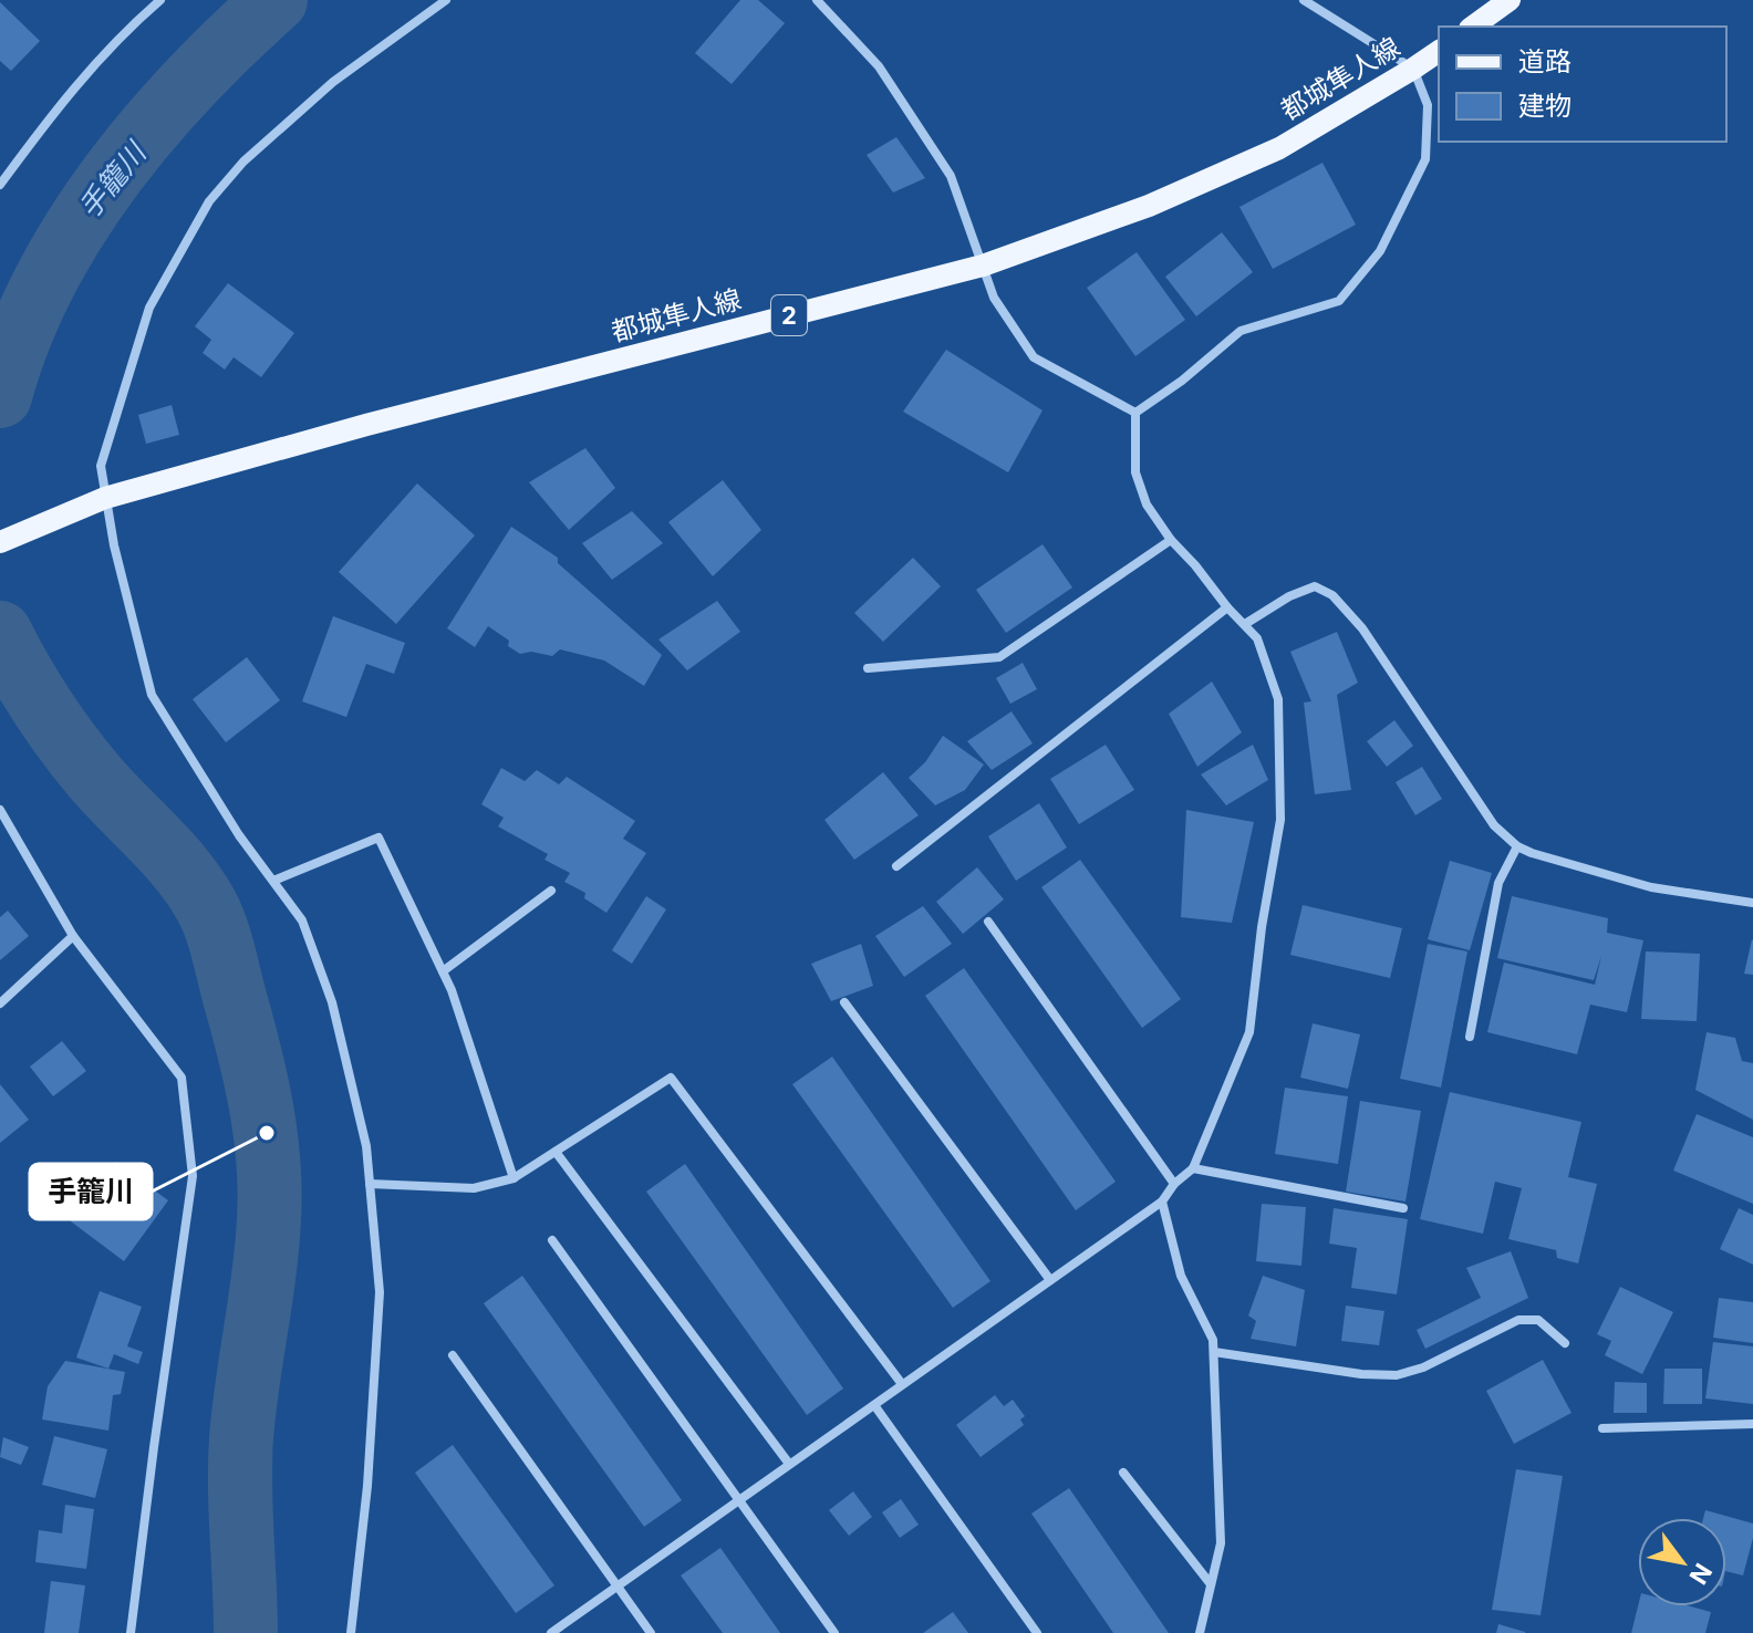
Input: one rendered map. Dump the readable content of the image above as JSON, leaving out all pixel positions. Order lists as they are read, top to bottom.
{
  "streets": {
    "main road": ["都城隼人線", "2"]
  },
  "water": ["手籠川"],
  "places": ["手籠川"],
  "legend": ["道路", "建物"],
  "north": "bottom right"
}
